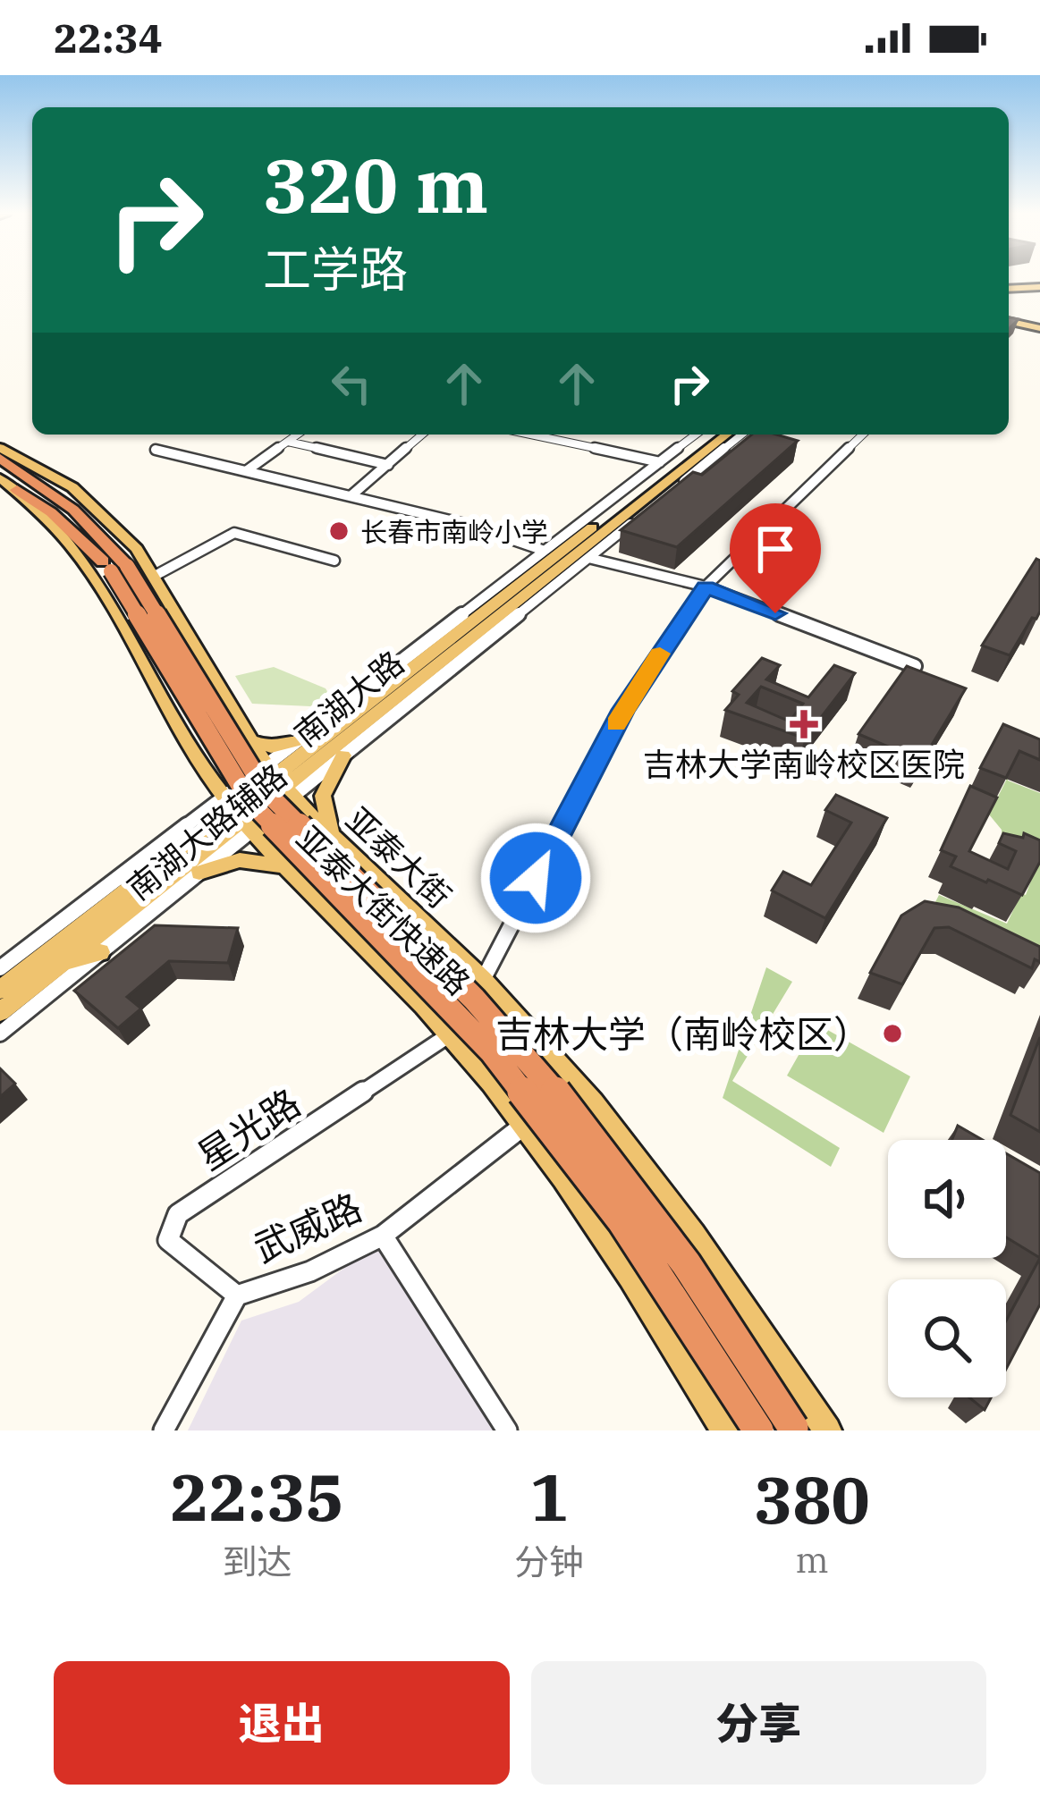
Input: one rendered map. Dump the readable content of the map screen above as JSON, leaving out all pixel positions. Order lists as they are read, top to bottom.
{
  "streets": {
    "highway": ["亚泰大街快速路"],
    "main road": ["南湖大路", "亚泰大街"],
    "street": ["南湖大路辅路", "星光路", "武威路"]
  },
  "crossings": [
    ["南湖大路", "南湖大路辅路"],
    ["南湖大路", "亚泰大街"],
    ["南湖大路辅路", "亚泰大街"],
    ["星光路", "武威路"]
  ],
  "places": {
    "other": ["长春市南岭小学", "吉林大学（南岭校区）"],
    "health": ["吉林大学南岭校区医院"]
  },
  "page": {
    "status": "22:34",
    "turn": ["320 m", "工学路"],
    "eta": [
      "22:35",
      "到达",
      "1",
      "分钟",
      "380",
      "m"
    ],
    "buttons": ["退出", "分享"]
  }
}
